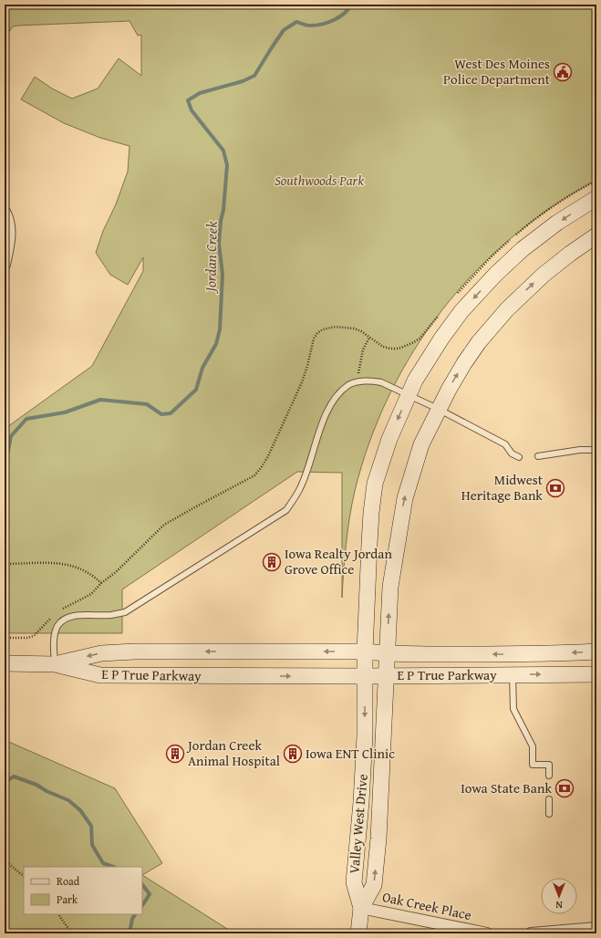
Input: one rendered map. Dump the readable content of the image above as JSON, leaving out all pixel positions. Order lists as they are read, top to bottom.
{
  "streets": {
    "main road": ["E P True Parkway", "Valley West Drive"],
    "street": ["Oak Creek Place"]
  },
  "crossings": [
    ["E P True Parkway", "Valley West Drive"],
    ["Valley West Drive", "Oak Creek Place"]
  ],
  "water": ["Jordan Creek"],
  "parks": ["Southwoods Park"],
  "places": {
    "public building": ["West Des Moines Police Department"],
    "bank": ["Midwest Heritage Bank", "Iowa State Bank"],
    "building": ["Iowa Realty Jordan Grove Office", "Jordan Creek Animal Hospital", "Iowa ENT Clinic"]
  },
  "legend": ["Road", "Park"],
  "north": "bottom"
}
